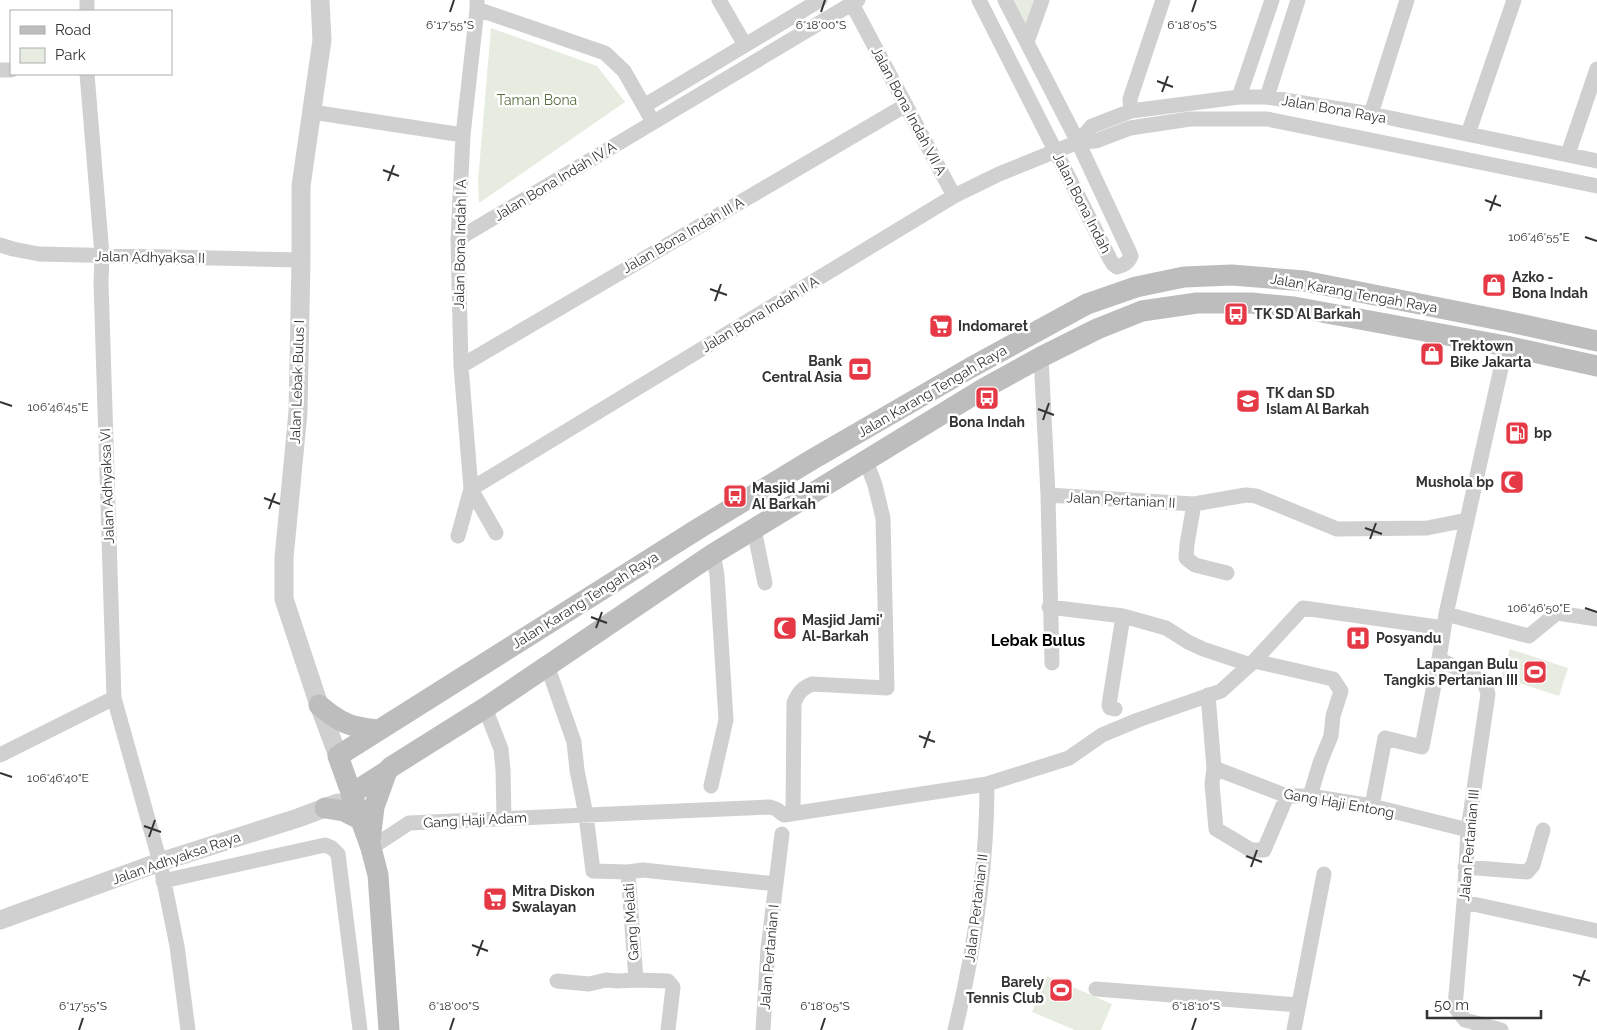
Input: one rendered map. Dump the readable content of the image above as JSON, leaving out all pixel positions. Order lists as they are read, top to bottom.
{
  "streets": {
    "main road": ["Jalan Karang Tengah Raya"],
    "street": [
      "Jalan Bona Raya",
      "Jalan Bona Indah VII A",
      "Jalan Bona Indah IV A",
      "Jalan Bona Indah",
      "Jalan Bona Indah III A",
      "Jalan Bona Indah I A",
      "Jalan Adhyaksa II",
      "Jalan Bona Indah II A",
      "Jalan Lebak Bulus I",
      "Jalan Adhyaksa VI",
      "Jalan Pertanian II",
      "Gang Haji Entong",
      "Gang Haji Adam",
      "Jalan Pertanian III",
      "Jalan Adhyaksa Raya",
      "Gang Melati",
      "Jalan Pertanian I"
    ]
  },
  "crossings": [
    ["Jalan Bona Raya", "Jalan Bona Indah"],
    ["Jalan Bona Raya", "Jalan Bona Indah II A"],
    ["Jalan Bona Indah VII A", "Jalan Bona Indah IV A"],
    ["Jalan Bona Indah VII A", "Jalan Bona Indah III A"],
    ["Jalan Bona Indah VII A", "Jalan Bona Indah II A"],
    ["Jalan Bona Indah IV A", "Jalan Bona Indah I A"],
    ["Jalan Bona Indah", "Jalan Bona Indah II A"],
    ["Jalan Bona Indah III A", "Jalan Bona Indah I A"],
    ["Jalan Bona Indah I A", "Jalan Bona Indah II A"],
    ["Jalan Adhyaksa II", "Jalan Lebak Bulus I"],
    ["Jalan Adhyaksa II", "Jalan Adhyaksa VI"],
    ["Jalan Karang Tengah Raya", "Jalan Lebak Bulus I"],
    ["Jalan Karang Tengah Raya", "Jalan Pertanian II"],
    ["Jalan Karang Tengah Raya", "Jalan Adhyaksa Raya"],
    ["Jalan Adhyaksa VI", "Jalan Adhyaksa Raya"],
    ["Gang Haji Entong", "Jalan Pertanian III"],
    ["Gang Haji Adam", "Jalan Pertanian I"],
    ["Gang Melati", "Jalan Pertanian I"]
  ],
  "districts": ["Lebak Bulus"],
  "parks": ["Taman Bona"],
  "places": {
    "shop": ["Azko - Bona Indah", "Trektown Bike Jakarta"],
    "bus stop": ["TK SD Al Barkah", "Bona Indah", "Masjid Jami Al Barkah"],
    "supermarket": ["Indomaret", "Mitra Diskon Swalayan"],
    "bank": ["Bank Central Asia"],
    "school or university": ["TK dan SD Islam Al Barkah"],
    "fuel station": ["bp"],
    "mosque": ["Mushola bp", "Masjid Jami' Al-Barkah"],
    "hospital": ["Posyandu"],
    "sports": ["Lapangan Bulu Tangkis Pertanian III", "Barely Tennis Club"]
  },
  "legend": ["Road", "Park"],
  "scale_bar": "50 m",
  "coordinates": [
    "6°17'55\"S",
    "6°18'00\"S",
    "6°18'05\"S",
    "106°46'55\"E",
    "106°46'45\"E",
    "106°46'50\"E",
    "106°46'40\"E",
    "6°18'10\"S"
  ]
}
